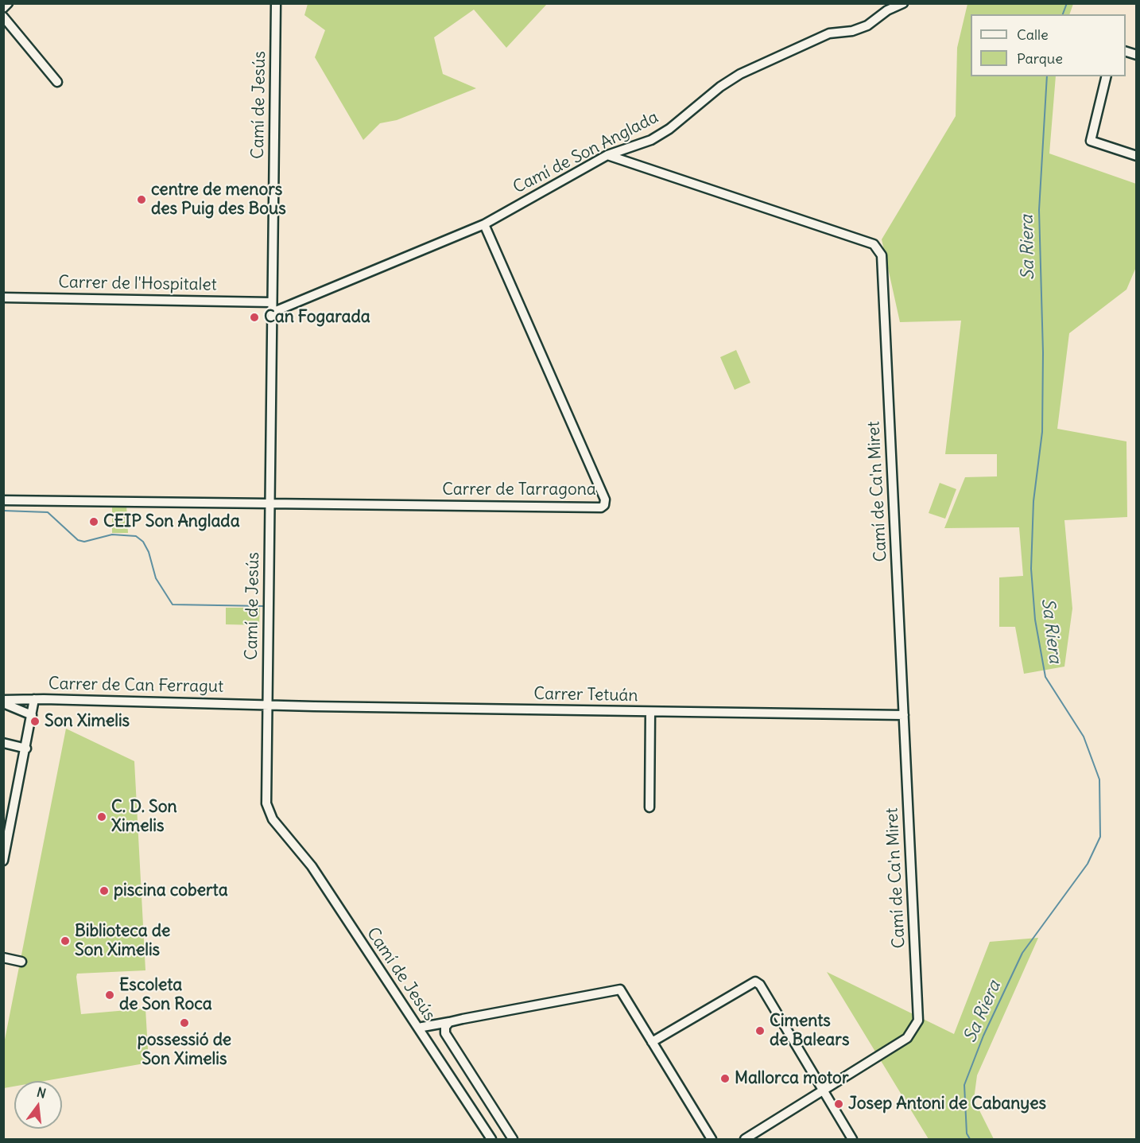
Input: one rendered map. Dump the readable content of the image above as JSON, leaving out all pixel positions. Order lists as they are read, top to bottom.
{
  "streets": {
    "street": [
      "Camí de Jesús",
      "Camí de Son Anglada",
      "Carrer de l'Hospitalet",
      "Carrer de Tarragona",
      "Camí de Ca'n Miret",
      "Carrer de Can Ferragut",
      "Carrer Tetuán"
    ]
  },
  "crossings": [
    ["Camí de Jesús", "Camí de Son Anglada"],
    ["Camí de Jesús", "Carrer de l'Hospitalet"],
    ["Camí de Jesús", "Carrer de Tarragona"],
    ["Camí de Jesús", "Carrer de Can Ferragut"],
    ["Camí de Jesús", "Carrer Tetuán"],
    ["Camí de Son Anglada", "Carrer de Tarragona"],
    ["Camí de Son Anglada", "Camí de Ca'n Miret"],
    ["Camí de Ca'n Miret", "Carrer Tetuán"],
    ["Carrer de Can Ferragut", "Carrer Tetuán"]
  ],
  "water": ["Sa Riera"],
  "places": [
    "centre de menors des Puig des Bous",
    "Can Fogarada",
    "CEIP Son Anglada",
    "Son Ximelis",
    "C. D. Son Ximelis",
    "piscina coberta",
    "Biblioteca de Son Ximelis",
    "Escoleta de Son Roca",
    "possessió de Son Ximelis",
    "Ciments de Balears",
    "Mallorca motor",
    "Josep Antoni de Cabanyes"
  ],
  "legend": ["Calle", "Parque"],
  "north": "top"
}
